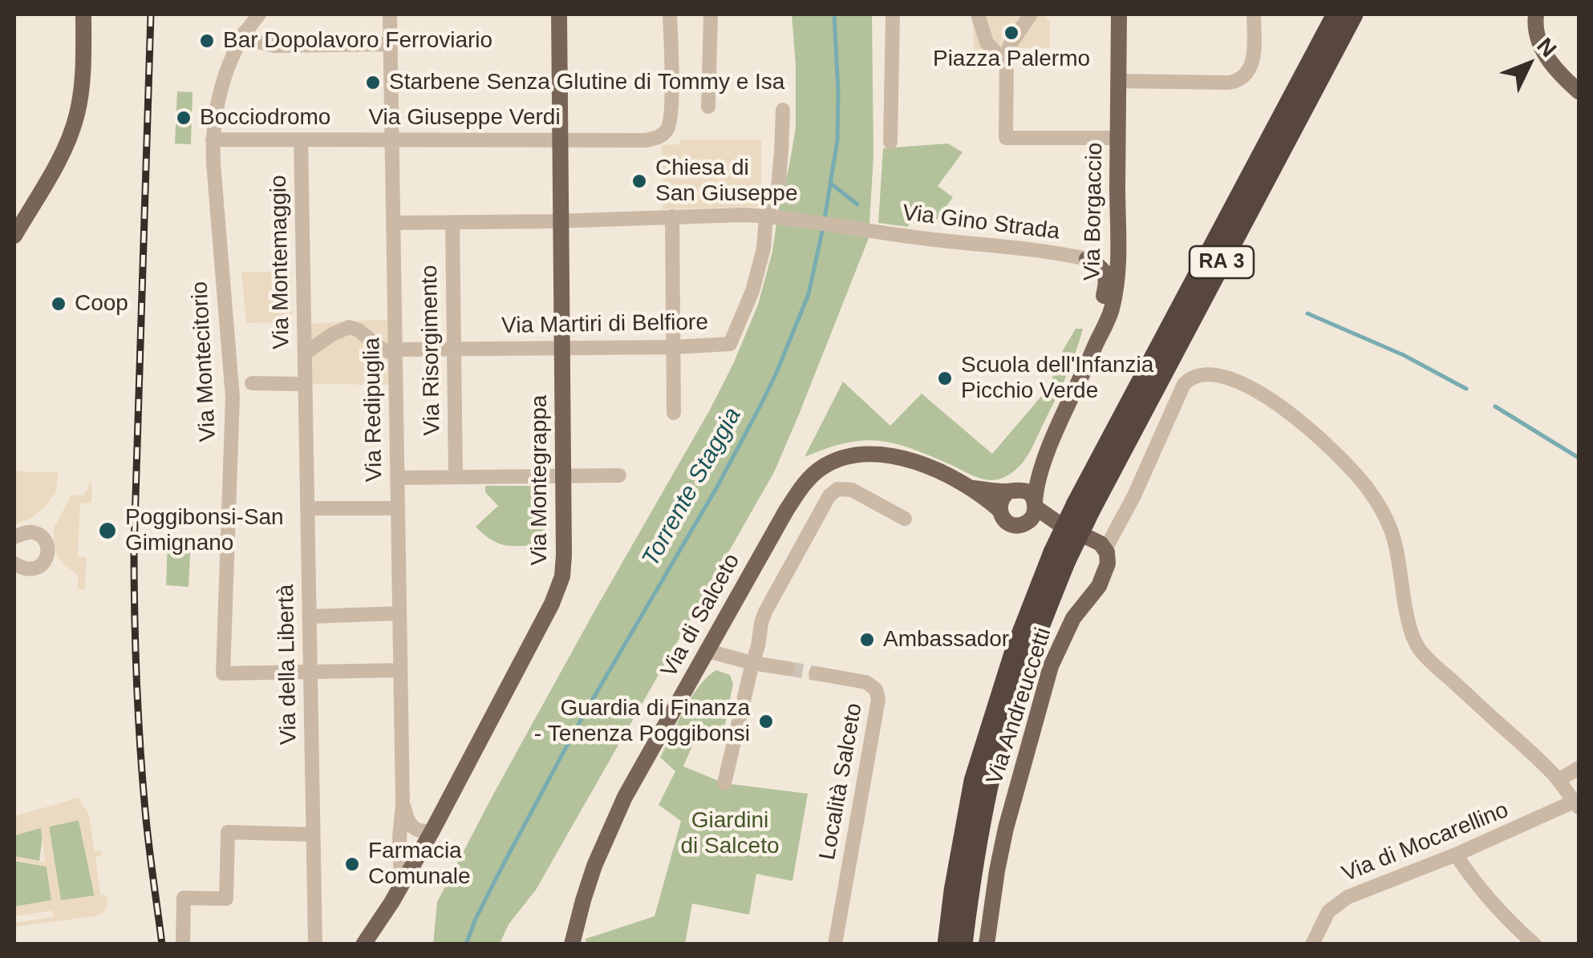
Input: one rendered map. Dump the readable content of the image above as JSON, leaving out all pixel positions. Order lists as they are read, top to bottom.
{
  "streets": {
    "highway": ["RA 3"],
    "main road": [
      "Via Borgaccio",
      "Via Montegrappa",
      "Via di Salceto",
      "Via Andreuccetti"
    ],
    "street": [
      "Via Giuseppe Verdi",
      "Via Gino Strada",
      "Via Montemaggio",
      "Via Martiri di Belfiore",
      "Via Risorgimento",
      "Via Montecitorio",
      "Via Redipuglia",
      "Via della Libertà",
      "Località Salceto",
      "Via di Mocarellino"
    ]
  },
  "crossings": [
    ["Via Giuseppe Verdi", "Via Montemaggio"],
    ["Via Giuseppe Verdi", "Via Montecitorio"],
    ["Via Giuseppe Verdi", "Via Redipuglia"],
    ["Via Giuseppe Verdi", "Via Montegrappa"],
    ["Via Borgaccio", "Via di Salceto"],
    ["Via Gino Strada", "Via Martiri di Belfiore"],
    ["Via Gino Strada", "Via Risorgimento"],
    ["Via Gino Strada", "Via Redipuglia"],
    ["Via Gino Strada", "Via Montegrappa"],
    ["Via Montemaggio", "Via della Libertà"],
    ["Via Martiri di Belfiore", "Via Risorgimento"],
    ["Via Martiri di Belfiore", "Via Redipuglia"],
    ["Via Martiri di Belfiore", "Via Montegrappa"],
    ["Via Montecitorio", "Via Redipuglia"],
    ["Via Montecitorio", "Via della Libertà"],
    ["Via Redipuglia", "Via Montegrappa"]
  ],
  "water": ["Torrente Staggia"],
  "parks": ["Giardini di Salceto"],
  "places": [
    "Piazza Palermo",
    "Bar Dopolavoro Ferroviario",
    "Starbene Senza Glutine di Tommy e Isa",
    "Bocciodromo",
    "Chiesa di San Giuseppe",
    "Coop",
    "Scuola dell'Infanzia Picchio Verde",
    "Poggibonsi-San Gimignano",
    "Ambassador",
    "Guardia di Finanza - Tenenza Poggibonsi",
    "Farmacia Comunale"
  ],
  "north": "top right"
}
